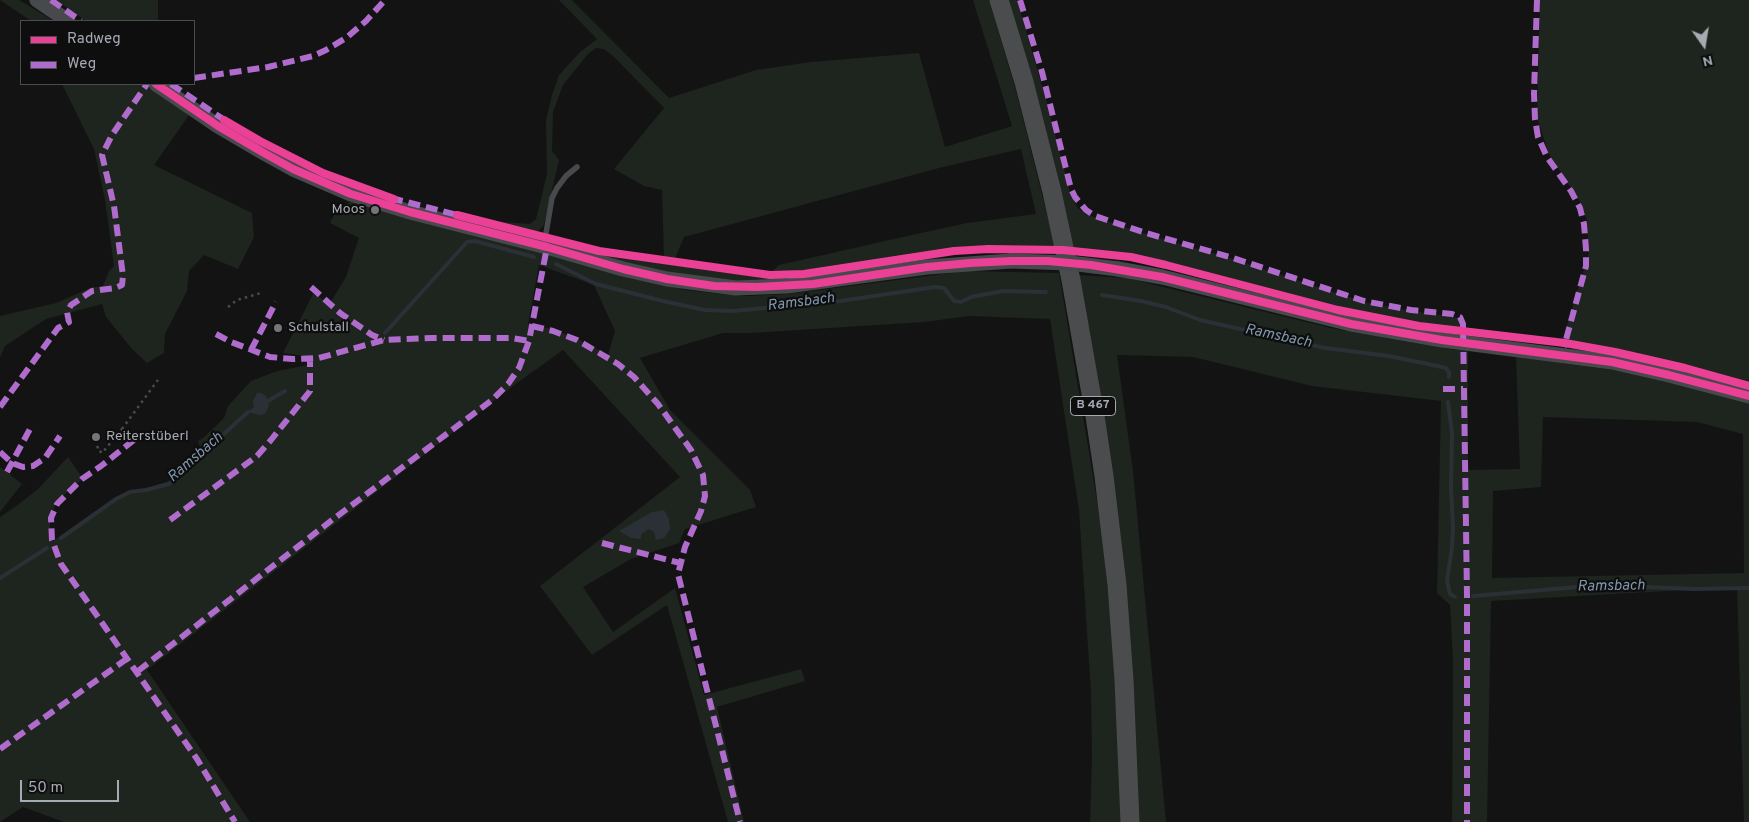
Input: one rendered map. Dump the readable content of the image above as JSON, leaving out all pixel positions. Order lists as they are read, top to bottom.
{
  "streets": {
    "main road": ["B 467"]
  },
  "water": ["Ramsbach"],
  "places": ["Moos", "Schulstall", "Reiterstüberl"],
  "legend": ["Radweg", "Weg"],
  "scale_bar": "50 m",
  "north": "bottom"
}
